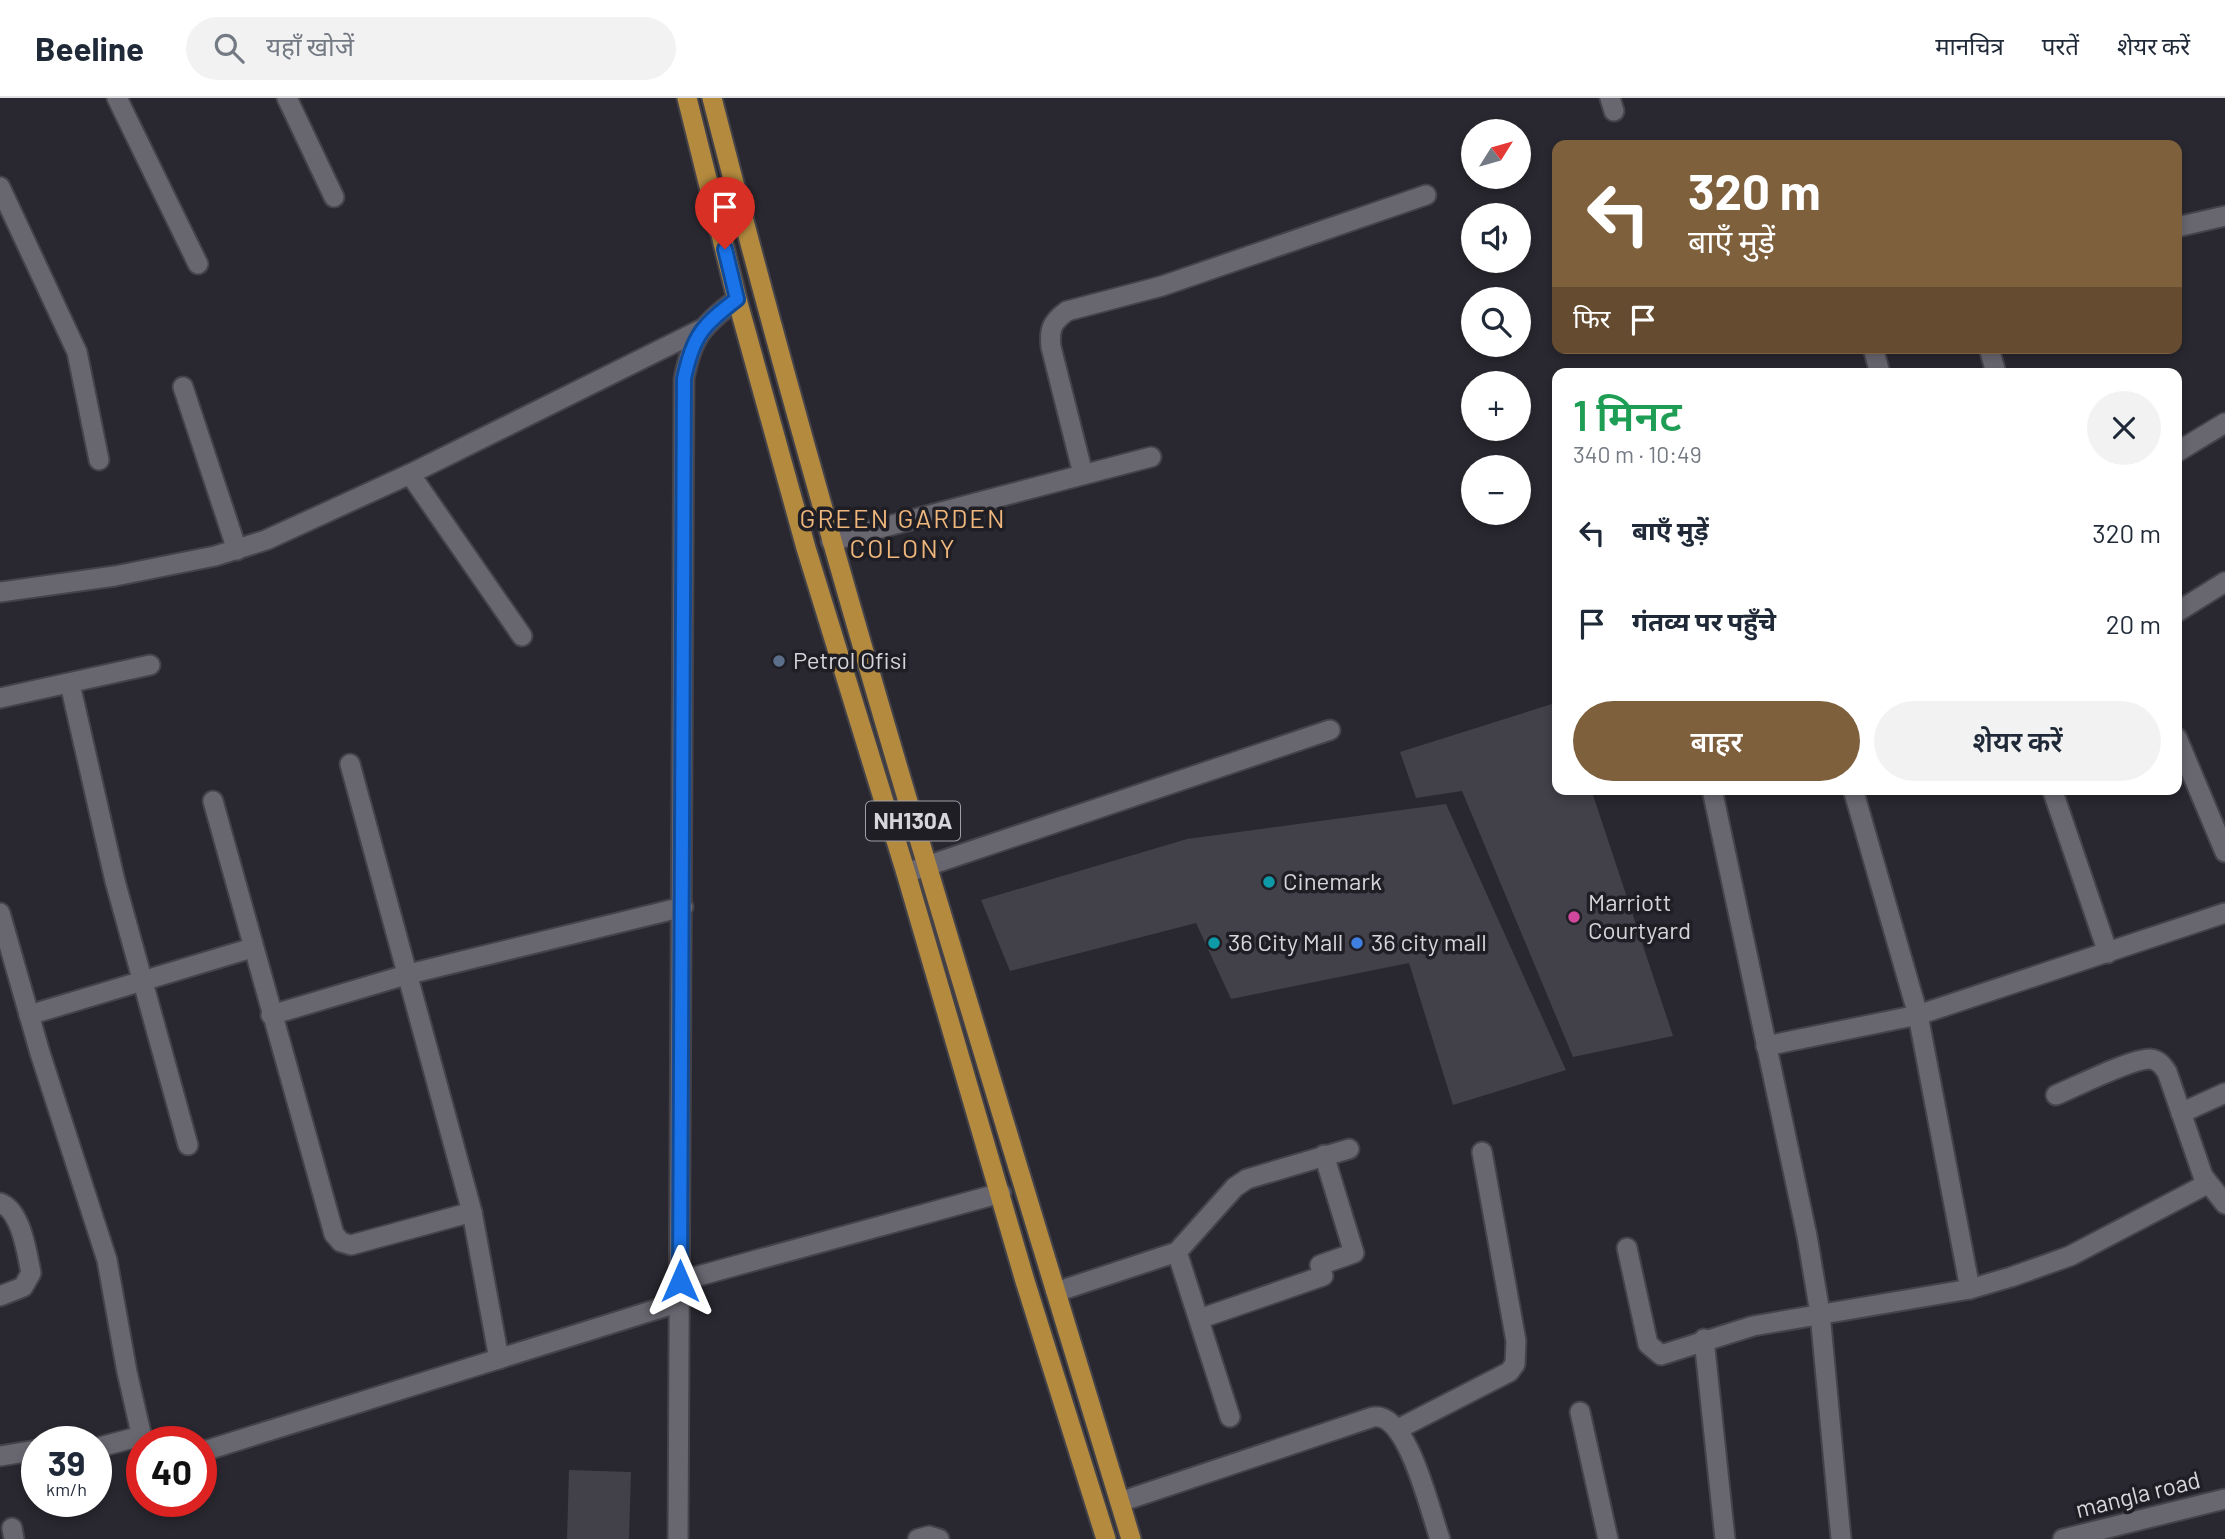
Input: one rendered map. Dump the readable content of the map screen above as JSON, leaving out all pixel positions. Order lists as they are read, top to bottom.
{
  "streets": {
    "highway": ["NH130A"],
    "street": ["mangla road"]
  },
  "districts": ["GREEN GARDEN COLONY"],
  "places": [
    "Petrol Ofisi",
    "Cinemark",
    "Marriott Courtyard",
    "36 City Mall",
    "36 city mall"
  ],
  "north": "top right",
  "page": {
    "header": "Beeline",
    "search": "यहाँ खोजें",
    "nav": ["मानचित्र", "परतें", "शेयर करें"],
    "map_buttons": ["+", "−"],
    "turn": ["320 m", "बाएँ मुड़ें"],
    "then": "फिर",
    "heading": ["1 मिनट", "340 m · 10:49"],
    "list": [
      {
        "name": "बाएँ मुड़ें",
        "value": "320 m"
      },
      {
        "name": "गंतव्य पर पहुँचे",
        "value": "20 m"
      }
    ],
    "buttons": ["बाहर", "शेयर करें"],
    "speed": "39 km/h",
    "limit": "40"
  }
}
